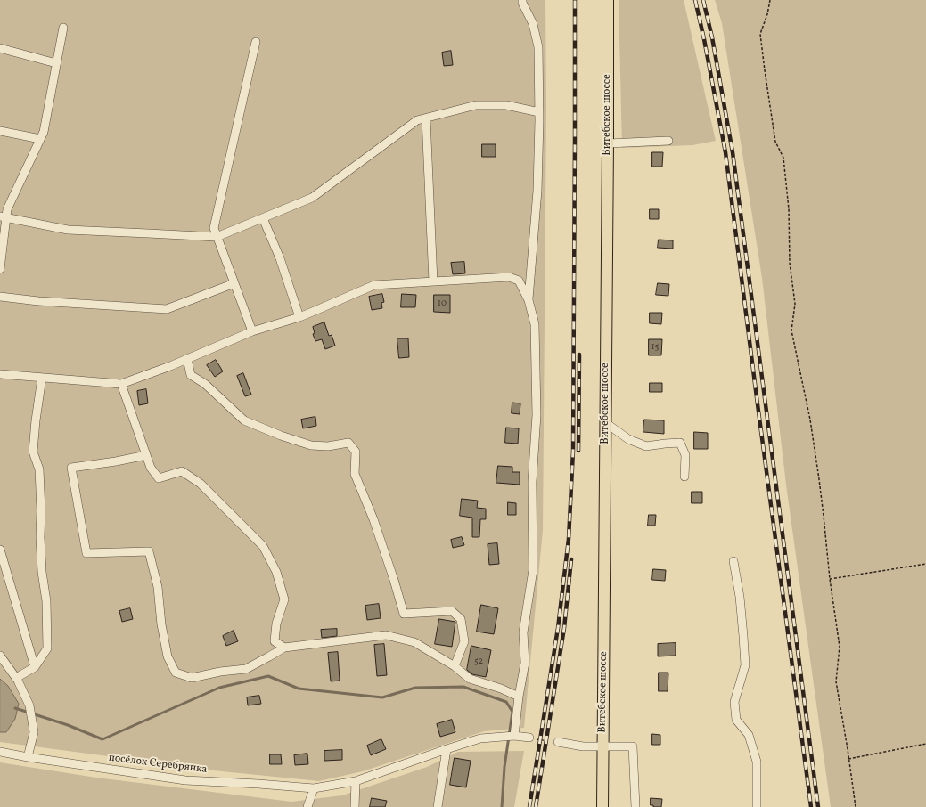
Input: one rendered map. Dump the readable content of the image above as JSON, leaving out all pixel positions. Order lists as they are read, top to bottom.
{
  "streets": {
    "main road": ["Витебское шоссе"],
    "street": ["посёлок Серебрянка"]
  },
  "house_numbers": ["10", "15", "52"]
}
